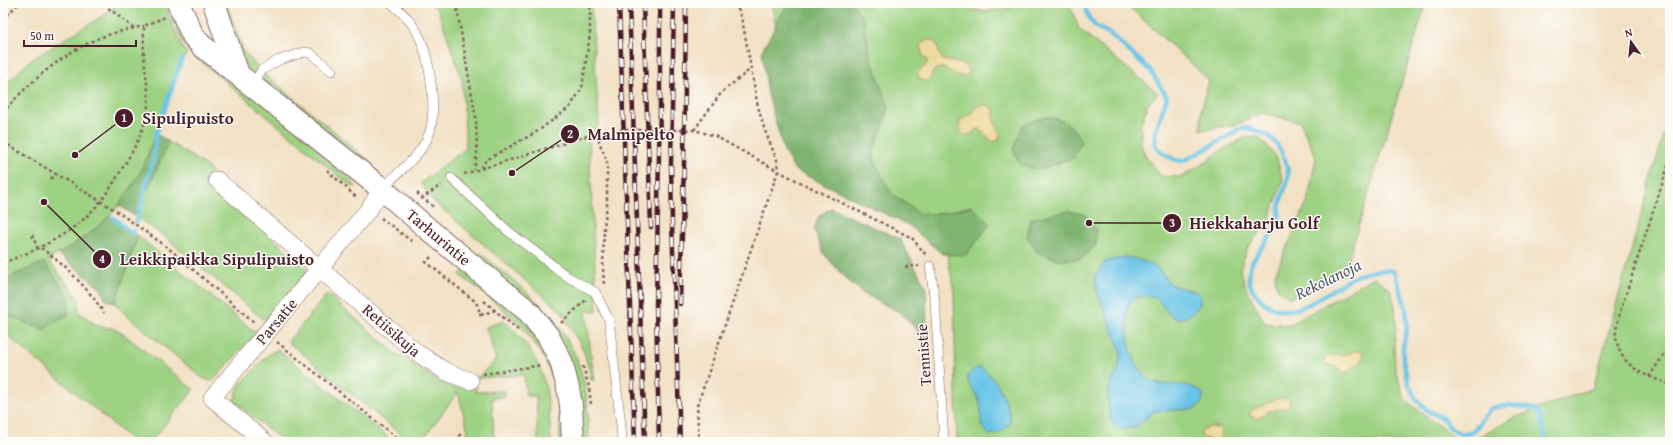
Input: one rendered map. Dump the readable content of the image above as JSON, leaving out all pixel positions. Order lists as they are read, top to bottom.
{
  "streets": {
    "street": ["Tarhurintie", "Parsatie", "Retiisikuja"],
    "lane": ["Tennistie"]
  },
  "crossings": [
    ["Tarhurintie", "Parsatie"],
    ["Parsatie", "Retiisikuja"]
  ],
  "water": ["Rekolanoja"],
  "places": [
    "Sipulipuisto",
    "Malmipelto",
    "Leikkipaikka Sipulipuisto",
    "Hiekkaharju Golf"
  ],
  "scale_bar": "50 m",
  "north": "top"
}
